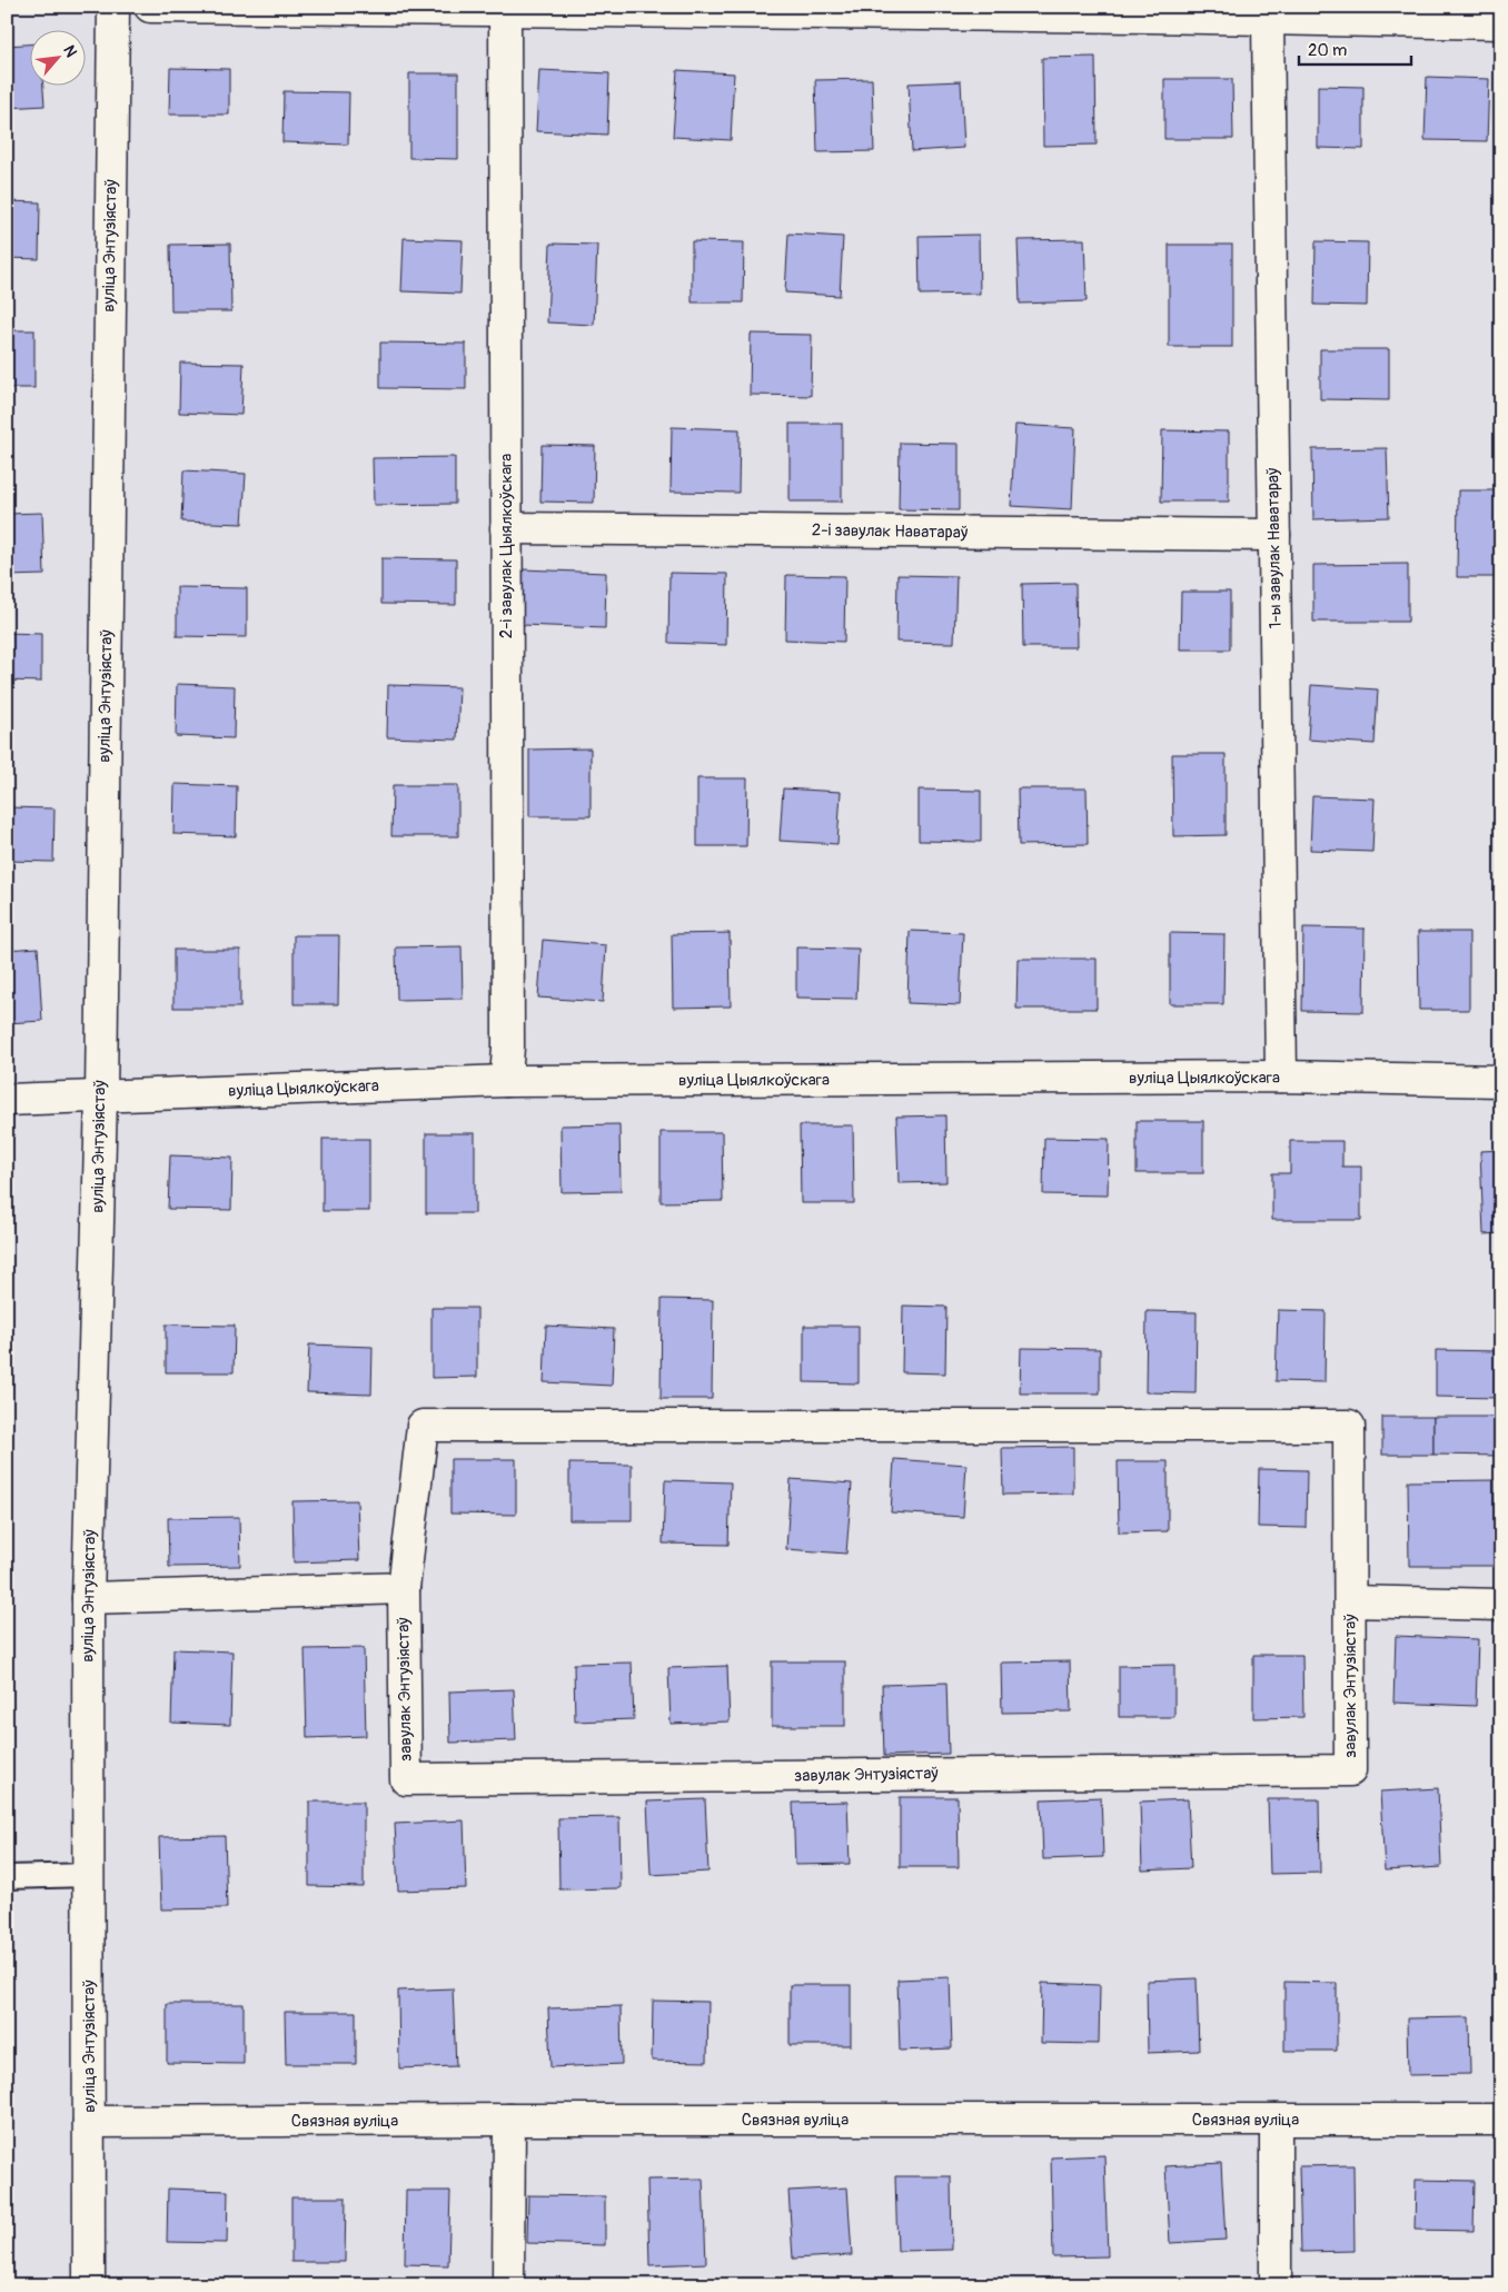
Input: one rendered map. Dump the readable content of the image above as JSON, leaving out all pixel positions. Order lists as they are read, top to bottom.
{
  "streets": {
    "street": [
      "вуліца Энтузіястаў",
      "2-і завулак Наватараў",
      "2-і завулак Цыялкоўскага",
      "1-ы завулак Наватараў",
      "вуліца Цыялкоўскага",
      "завулак Энтузіястаў",
      "Связная вуліца"
    ]
  },
  "crossings": [
    ["вуліца Энтузіястаў", "вуліца Цыялкоўскага"],
    ["вуліца Энтузіястаў", "Связная вуліца"],
    ["2-і завулак Наватараў", "2-і завулак Цыялкоўскага"],
    ["2-і завулак Наватараў", "1-ы завулак Наватараў"],
    ["2-і завулак Цыялкоўскага", "вуліца Цыялкоўскага"],
    ["1-ы завулак Наватараў", "вуліца Цыялкоўскага"]
  ],
  "scale_bar": "20 m",
  "north": "top right"
}
